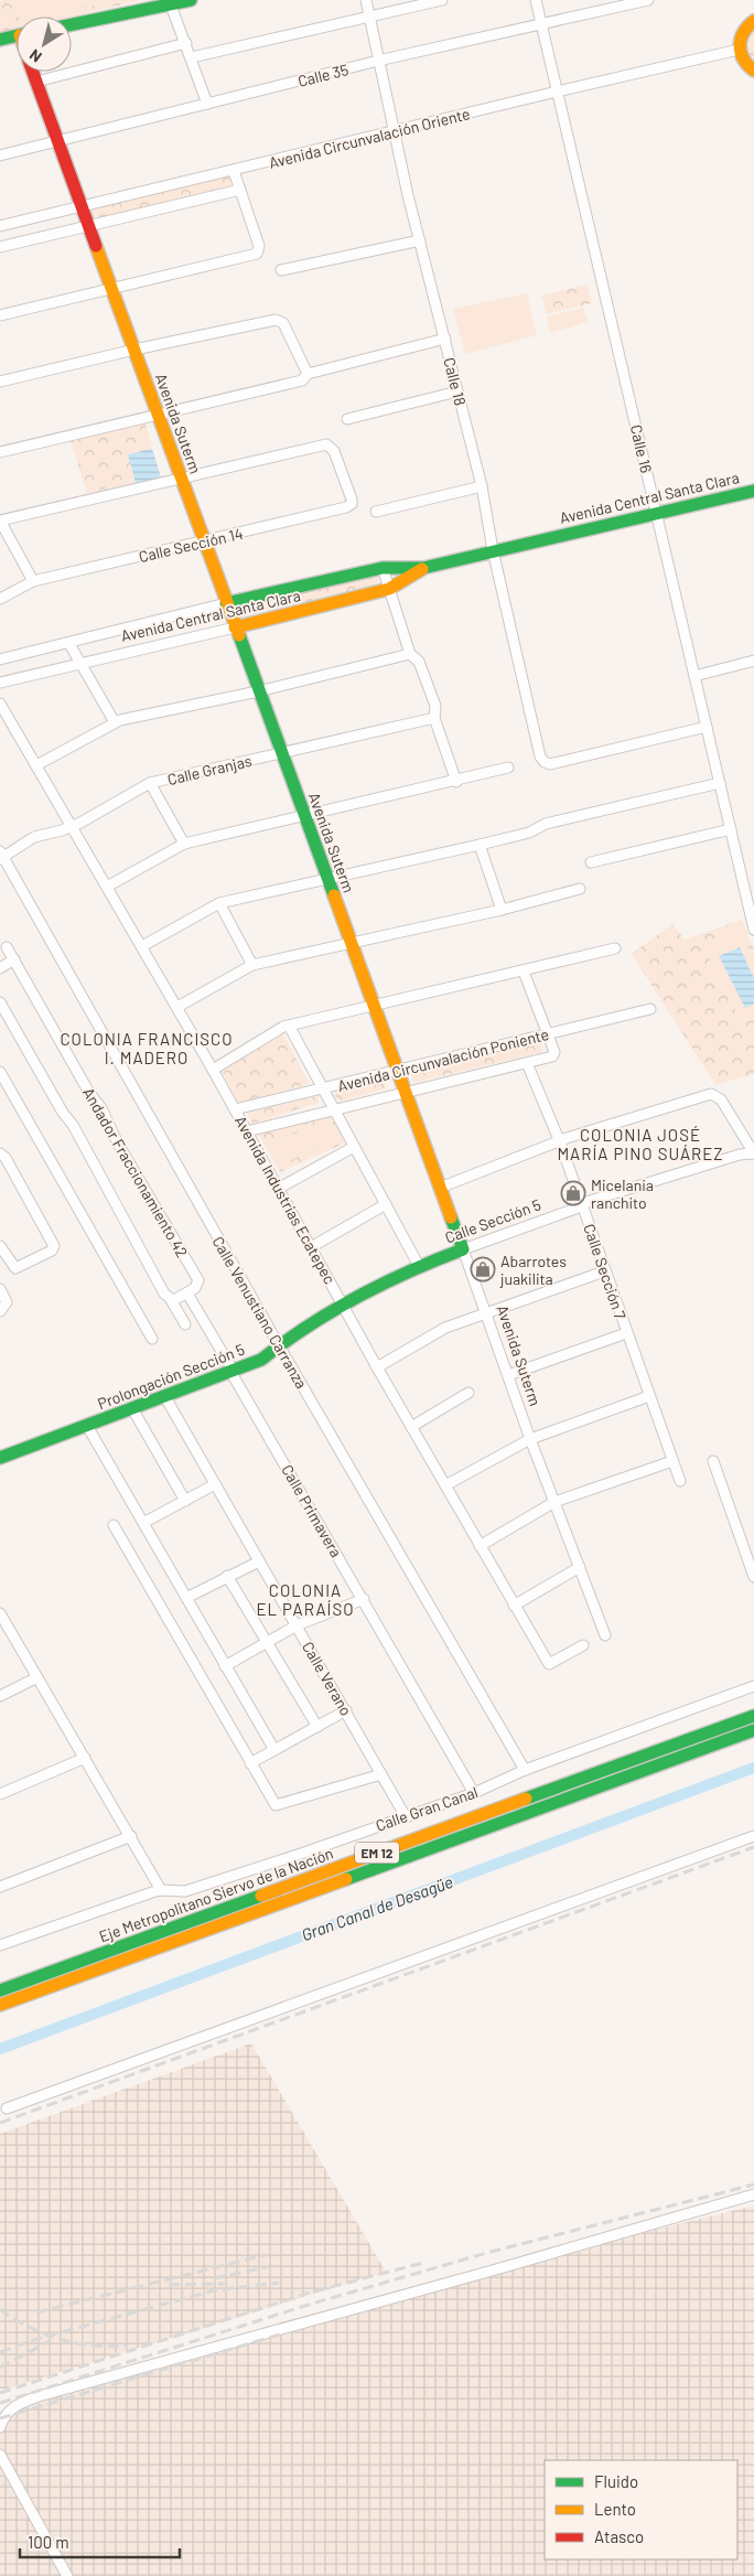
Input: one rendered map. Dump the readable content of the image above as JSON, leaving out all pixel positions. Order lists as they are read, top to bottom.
{
  "streets": {
    "main road": [
      "Avenida Suterm",
      "Avenida Central Santa Clara",
      "Calle Sección 5",
      "Prolongación Sección 5",
      "EM 12",
      "Eje Metropolitano Siervo de la Nación"
    ],
    "street": [
      "Calle 35",
      "Avenida Circunvalación Oriente",
      "Calle 18",
      "Calle 16",
      "Calle Sección 14",
      "Calle Granjas",
      "Avenida Circunvalación Poniente",
      "Andador Fraccionamiento 42",
      "Avenida Industrias Ecatepec",
      "Calle Sección 7",
      "Calle Venustiano Carranza",
      "Calle Primavera",
      "Calle Verano",
      "Calle Gran Canal"
    ]
  },
  "crossings": [
    ["Calle 35", "Calle 18"],
    ["Calle 35", "Avenida Suterm"],
    ["Calle 35", "Calle 16"],
    ["Avenida Circunvalación Oriente", "Calle 18"],
    ["Avenida Circunvalación Oriente", "Avenida Suterm"],
    ["Avenida Circunvalación Oriente", "Calle 16"],
    ["Calle 18", "Calle 16"],
    ["Calle 18", "Avenida Central Santa Clara"],
    ["Avenida Suterm", "Avenida Central Santa Clara"],
    ["Avenida Suterm", "Calle Sección 14"],
    ["Avenida Suterm", "Calle Granjas"],
    ["Avenida Suterm", "Avenida Circunvalación Poniente"],
    ["Avenida Suterm", "Calle Sección 5"],
    ["Calle 16", "Avenida Central Santa Clara"],
    ["Calle Granjas", "Avenida Industrias Ecatepec"],
    ["Calle Granjas", "Calle Venustiano Carranza"],
    ["Avenida Circunvalación Poniente", "Avenida Industrias Ecatepec"],
    ["Avenida Circunvalación Poniente", "Calle Sección 7"],
    ["Andador Fraccionamiento 42", "Calle Primavera"],
    ["Avenida Industrias Ecatepec", "Calle Sección 5"],
    ["Avenida Industrias Ecatepec", "Prolongación Sección 5"],
    ["Calle Sección 5", "Calle Sección 7"],
    ["Calle Sección 5", "Prolongación Sección 5"],
    ["Calle Venustiano Carranza", "Prolongación Sección 5"],
    ["Calle Venustiano Carranza", "Calle Gran Canal"],
    ["Prolongación Sección 5", "Calle Primavera"],
    ["Prolongación Sección 5", "Calle Verano"],
    ["Calle Primavera", "Calle Gran Canal"],
    ["Calle Verano", "Calle Gran Canal"]
  ],
  "districts": ["COLONIA FRANCISCO I. MADERO", "COLONIA JOSÉ MARÍA PINO SUÁREZ", "COLONIA EL PARAÍSO"],
  "water": ["Gran Canal de Desagüe"],
  "places": {
    "shop": ["Micelania ranchito", "Abarrotes juakilita"]
  },
  "legend": ["Fluido", "Lento", "Atasco"],
  "scale_bar": "100 m",
  "north": "bottom left"
}
